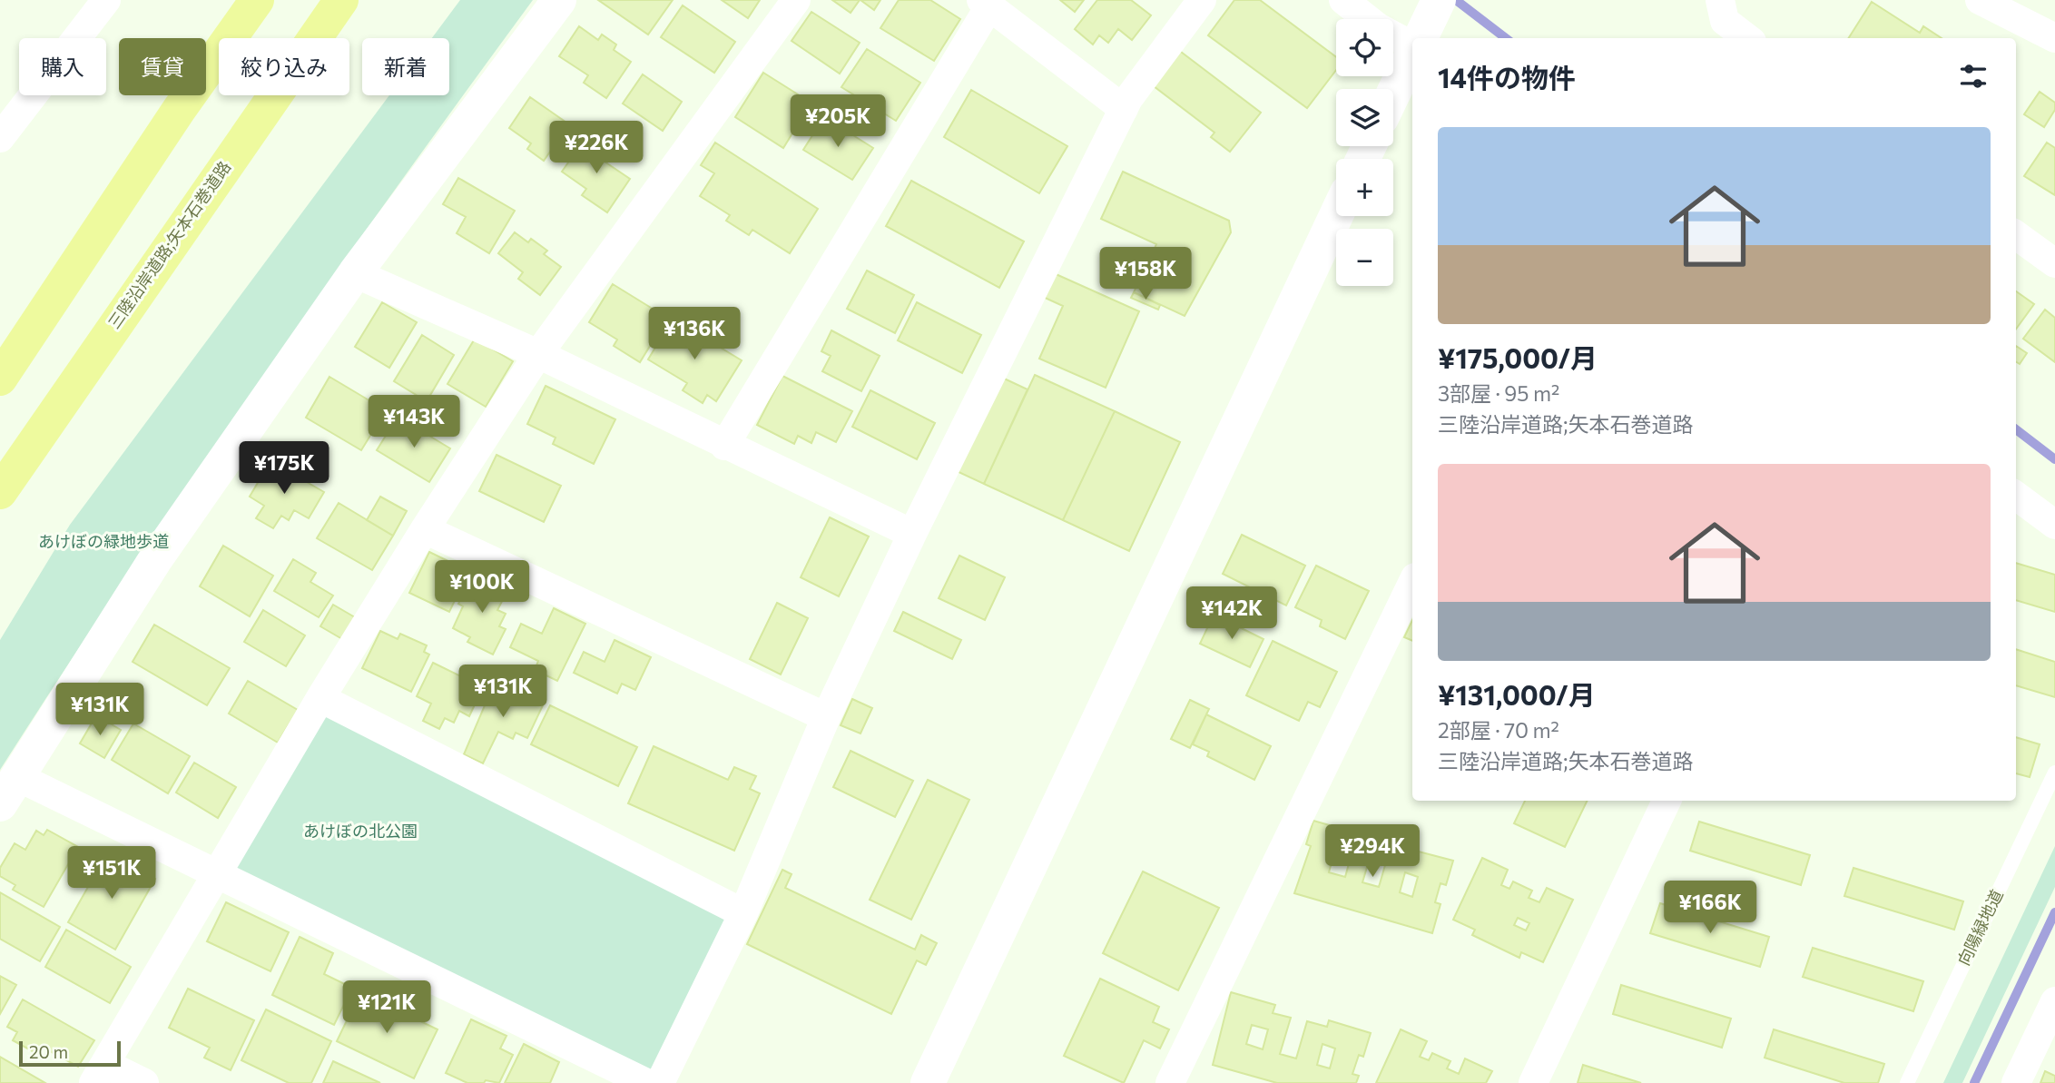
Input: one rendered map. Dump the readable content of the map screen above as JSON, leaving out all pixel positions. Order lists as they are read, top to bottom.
{
  "streets": {
    "highway": ["三陸沿岸道路;矢本石巻道路"],
    "lane": ["向陽緑地道"]
  },
  "parks": ["あけぼの緑地歩道", "あけぼの北公園"],
  "scale_bar": "20 m",
  "page": {
    "map_buttons": ["+", "−"],
    "chip": [
      "購入",
      "賃貸",
      "絞り込み",
      "新着"
    ],
    "heading": "14件の物件",
    "price": [
      "¥205K",
      "¥226K",
      "¥158K",
      "¥136K",
      "¥143K",
      "¥175K",
      "¥100K",
      "¥142K",
      "¥131K",
      "¥131K",
      "¥294K",
      "¥151K",
      "¥166K",
      "¥121K"
    ],
    "list": [
      {
        "name": "¥175,000/月",
        "note": "3部屋 · 95 m² · 三陸沿岸道路;矢本石巻道路"
      },
      {
        "name": "¥131,000/月",
        "note": "2部屋 · 70 m² · 三陸沿岸道路;矢本石巻道路"
      }
    ],
    "scale": "20 m"
  }
}
